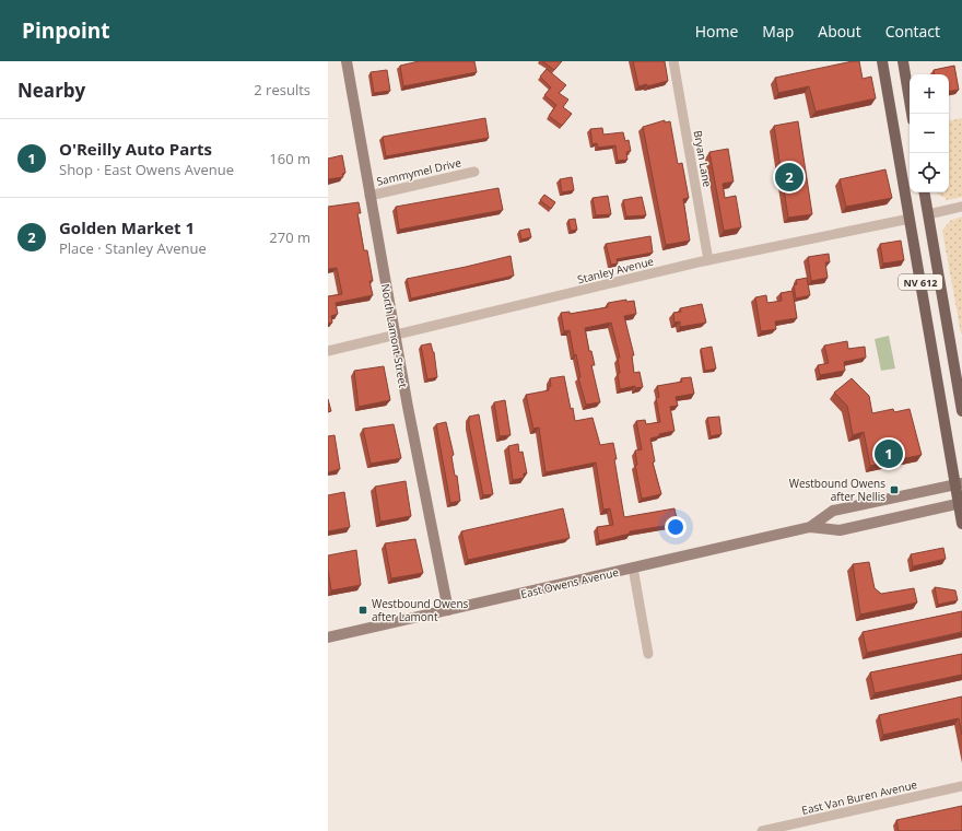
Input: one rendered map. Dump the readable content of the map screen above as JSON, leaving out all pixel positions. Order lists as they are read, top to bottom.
{
  "streets": {
    "main road": ["NV 612", "North Lamont Street", "East Owens Avenue"],
    "street": [
      "Bryan Lane",
      "Sammymel Drive",
      "Stanley Avenue",
      "East Van Buren Avenue"
    ]
  },
  "crossings": [
    ["Bryan Lane", "Stanley Avenue"],
    ["Sammymel Drive", "North Lamont Street"],
    ["Stanley Avenue", "NV 612"],
    ["Stanley Avenue", "North Lamont Street"],
    ["NV 612", "East Owens Avenue"],
    ["North Lamont Street", "East Owens Avenue"]
  ],
  "places": {
    "transit": ["Westbound Owens after Nellis", "Westbound Owens after Lamont"]
  },
  "page": {
    "header": "Pinpoint",
    "nav": [
      "Home",
      "Map",
      "About",
      "Contact"
    ],
    "heading": ["Nearby", "2 results"],
    "map_buttons": ["+", "−"],
    "list": [
      {
        "mark": "1",
        "name": "O'Reilly Auto Parts",
        "note": "Shop · East Owens Avenue",
        "value": "160 m"
      },
      {
        "mark": "2",
        "name": "Golden Market 1",
        "note": "Place · Stanley Avenue",
        "value": "270 m"
      }
    ],
    "pins": ["2", "1"]
  }
}
